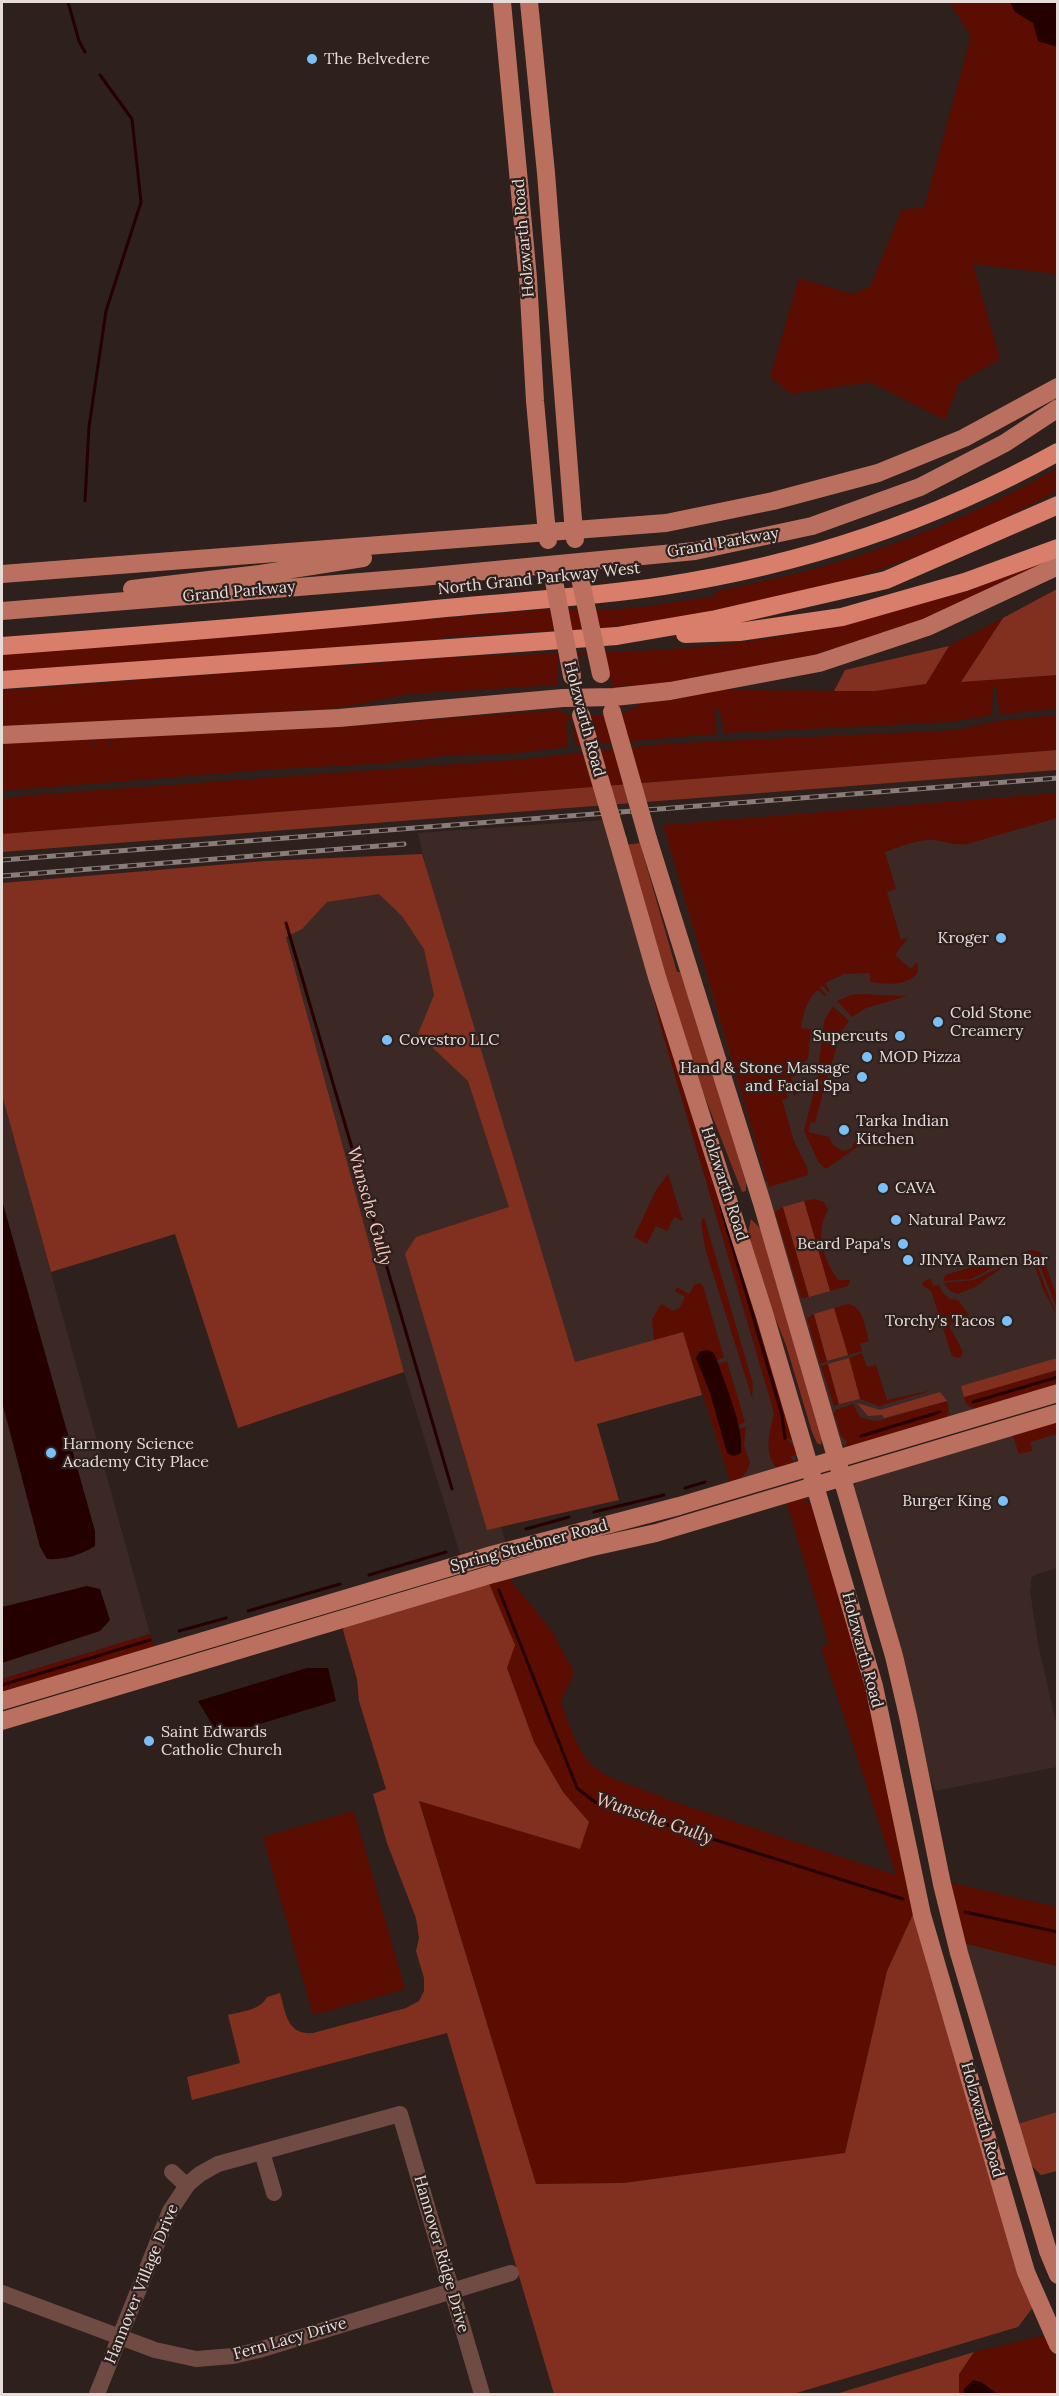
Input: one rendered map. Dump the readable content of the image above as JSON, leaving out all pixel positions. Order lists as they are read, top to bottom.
{
  "streets": {
    "highway": ["North Grand Parkway West"],
    "main road": ["Holzwarth Road", "Grand Parkway", "Spring Stuebner Road"],
    "street": ["Hannover Ridge Drive", "Hannover Village Drive", "Fern Lacy Drive"]
  },
  "crossings": [
    ["Holzwarth Road", "Grand Parkway"],
    ["Holzwarth Road", "Spring Stuebner Road"],
    ["Hannover Ridge Drive", "Hannover Village Drive"],
    ["Hannover Ridge Drive", "Fern Lacy Drive"],
    ["Hannover Village Drive", "Fern Lacy Drive"]
  ],
  "water": ["Wunsche Gully"],
  "places": [
    "The Belvedere",
    "Kroger",
    "Cold Stone Creamery",
    "Supercuts",
    "Covestro LLC",
    "MOD Pizza",
    "Hand & Stone Massage and Facial Spa",
    "Tarka Indian Kitchen",
    "CAVA",
    "Natural Pawz",
    "Beard Papa's",
    "JINYA Ramen Bar",
    "Torchy's Tacos",
    "Harmony Science Academy City Place",
    "Burger King",
    "Saint Edwards Catholic Church"
  ]
}
